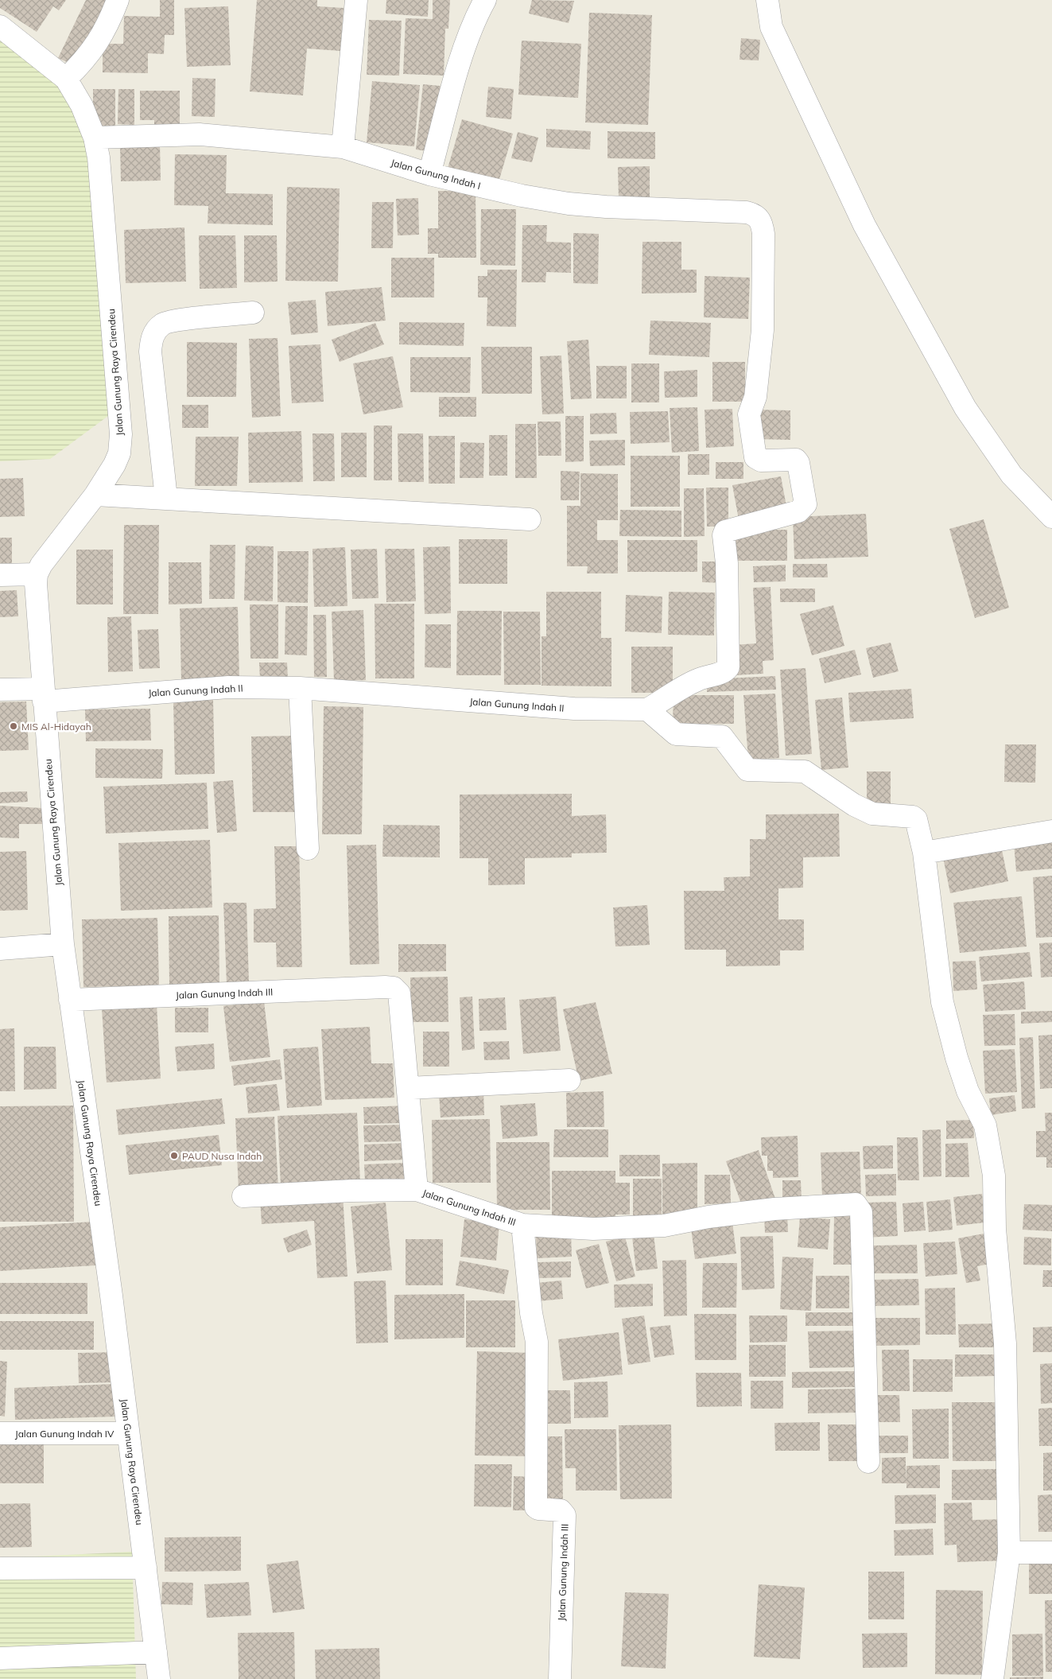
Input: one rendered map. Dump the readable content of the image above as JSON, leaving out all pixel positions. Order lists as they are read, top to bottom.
{
  "streets": {
    "street": [
      "Jalan Gunung Indah I",
      "Jalan Gunung Raya Cirendeu",
      "Jalan Gunung Indah II",
      "Jalan Gunung Indah III",
      "Jalan Gunung Indah IV"
    ]
  },
  "crossings": [
    ["Jalan Gunung Indah I", "Jalan Gunung Raya Cirendeu"],
    ["Jalan Gunung Indah I", "Jalan Gunung Indah II"],
    ["Jalan Gunung Raya Cirendeu", "Jalan Gunung Indah II"],
    ["Jalan Gunung Raya Cirendeu", "Jalan Gunung Indah III"],
    ["Jalan Gunung Raya Cirendeu", "Jalan Gunung Indah IV"]
  ],
  "places": ["MIS Al-Hidayah", "PAUD Nusa Indah"]
}
